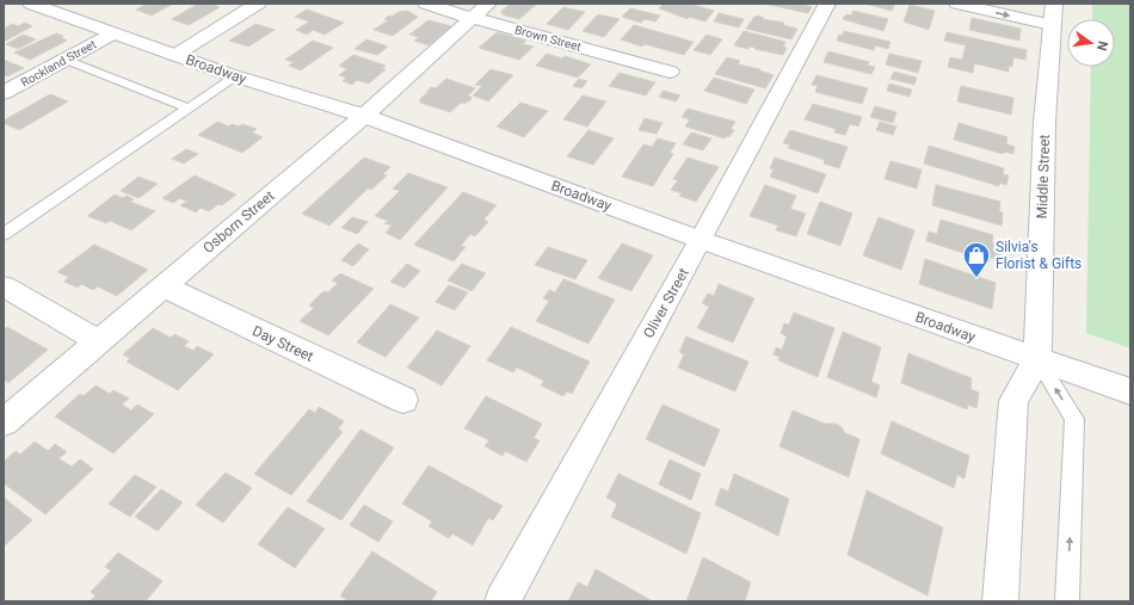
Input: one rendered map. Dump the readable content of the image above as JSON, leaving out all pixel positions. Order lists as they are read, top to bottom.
{
  "streets": {
    "street": [
      "Brown Street",
      "Rockland Street",
      "Broadway",
      "Middle Street",
      "Osborn Street",
      "Oliver Street",
      "Day Street"
    ]
  },
  "crossings": [
    ["Brown Street", "Osborn Street"],
    ["Rockland Street", "Broadway"],
    ["Broadway", "Middle Street"],
    ["Broadway", "Osborn Street"],
    ["Broadway", "Oliver Street"],
    ["Osborn Street", "Day Street"]
  ],
  "places": {
    "shop": ["Silvia's Florist & Gifts"]
  },
  "north": "right"
}
